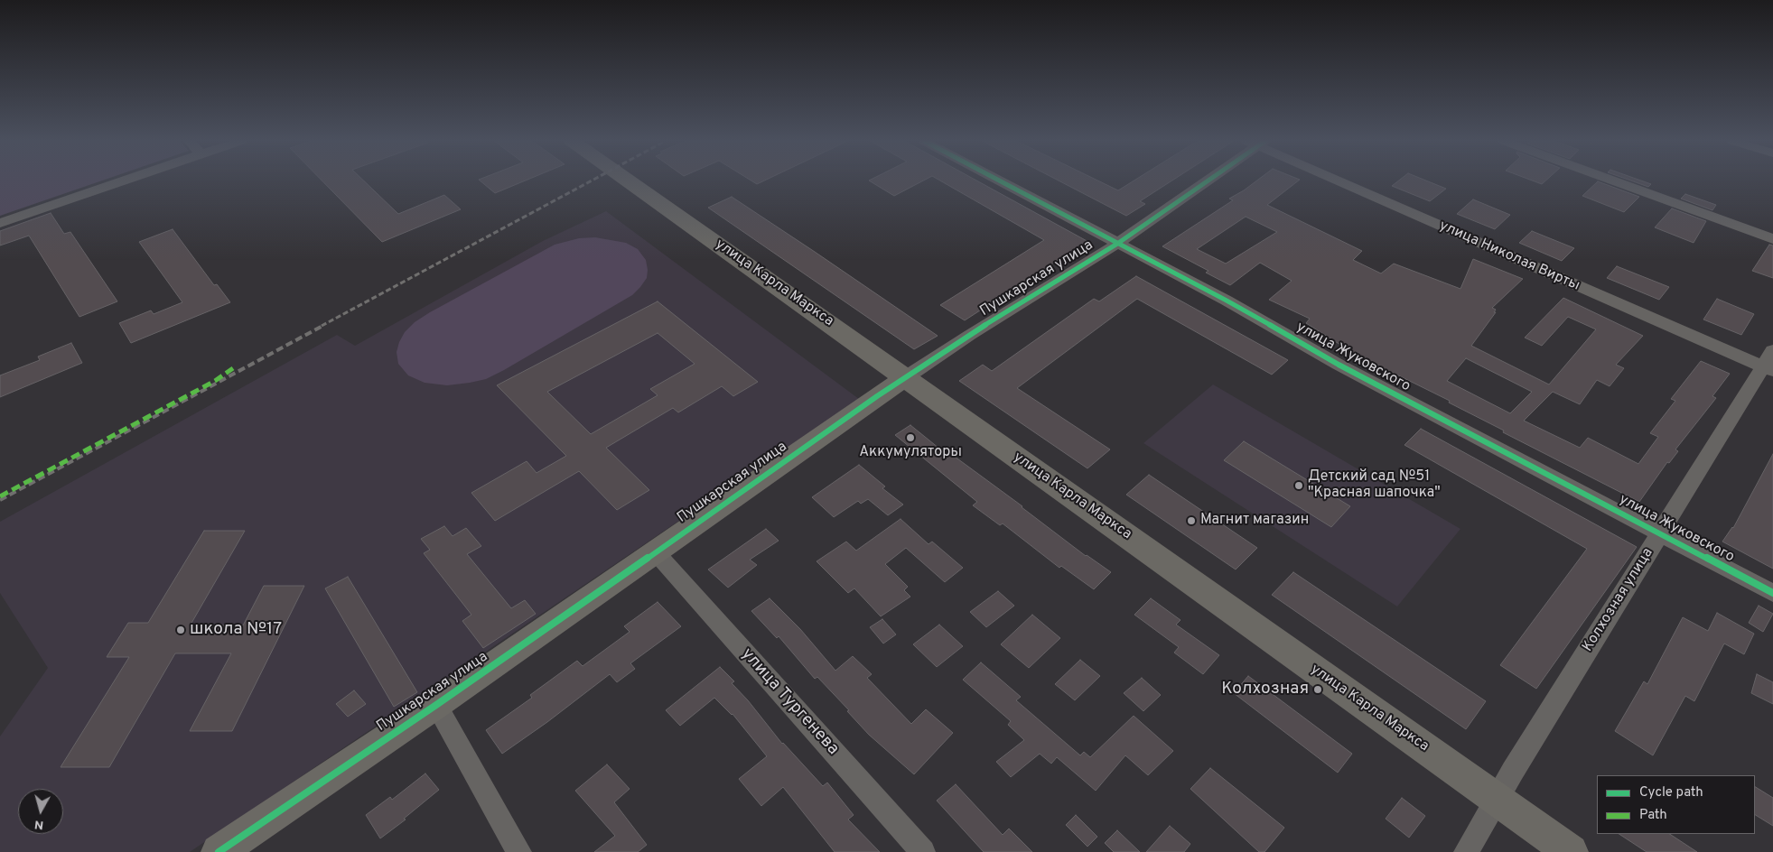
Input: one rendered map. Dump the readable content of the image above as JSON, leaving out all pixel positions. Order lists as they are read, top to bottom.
{
  "streets": {
    "main road": ["Пушкарская улица", "улица Карла Маркса"],
    "street": [
      "улица Николая Вирты",
      "улица Жуковского",
      "Колхозная улица",
      "улица Тургенева"
    ]
  },
  "crossings": [
    ["улица Николая Вирты", "Колхозная улица"],
    ["Пушкарская улица", "улица Карла Маркса"],
    ["Пушкарская улица", "улица Жуковского"],
    ["Пушкарская улица", "улица Тургенева"],
    ["улица Карла Маркса", "Колхозная улица"],
    ["улица Жуковского", "Колхозная улица"]
  ],
  "places": [
    "Аккумуляторы",
    "Детский сад №51 \"Красная шапочка\"",
    "Магнит магазин",
    "школа №17",
    "Колхозная"
  ],
  "legend": ["Cycle path", "Path"],
  "north": "bottom"
}
